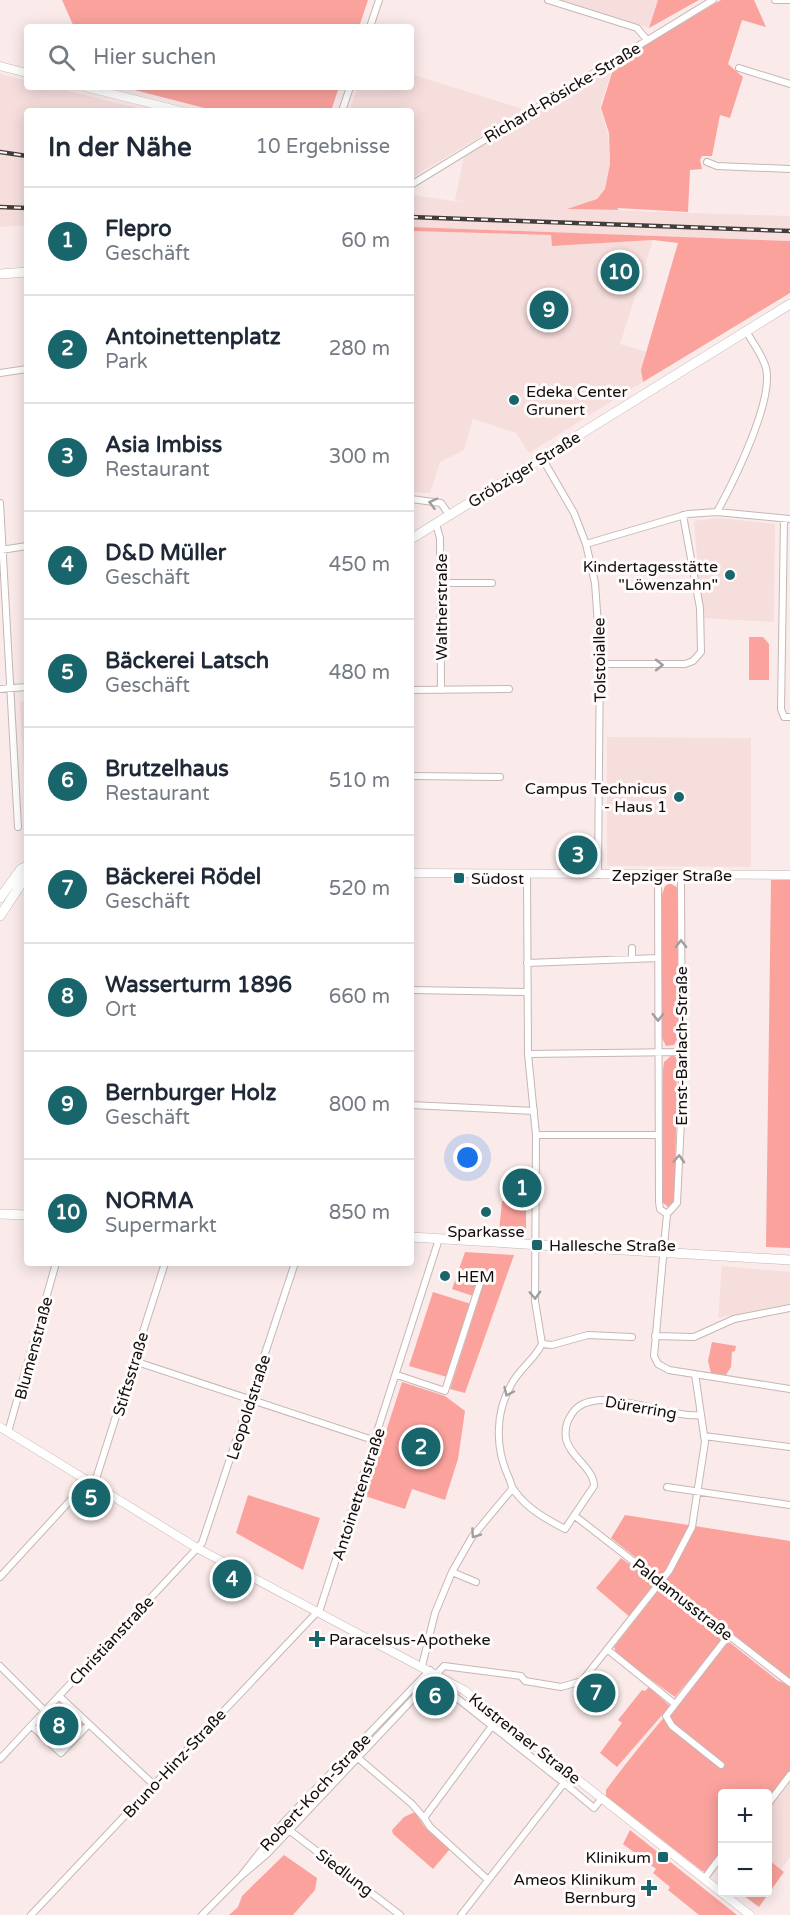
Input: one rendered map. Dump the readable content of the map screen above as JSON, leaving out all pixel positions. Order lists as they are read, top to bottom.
{
  "streets": {
    "main road": ["Gröbziger Straße"],
    "street": [
      "Richard-Rösicke-Straße",
      "Waltherstraße",
      "Tolstoiallee",
      "Zepziger Straße",
      "Ernst-Barlach-Straße",
      "Blumenstraße",
      "Stiftsstraße",
      "Leopoldstraße",
      "Dürerring",
      "Antoinettenstraße",
      "Paldamusstraße",
      "Christianstraße",
      "Kustrenaer Straße",
      "Bruno-Hinz-Straße",
      "Robert-Koch-Straße",
      "Siedlung"
    ]
  },
  "crossings": [
    ["Gröbziger Straße", "Waltherstraße"],
    ["Gröbziger Straße", "Tolstoiallee"],
    ["Tolstoiallee", "Zepziger Straße"],
    ["Zepziger Straße", "Ernst-Barlach-Straße"],
    ["Blumenstraße", "Kustrenaer Straße"],
    ["Stiftsstraße", "Kustrenaer Straße"],
    ["Leopoldstraße", "Christianstraße"],
    ["Leopoldstraße", "Kustrenaer Straße"],
    ["Dürerring", "Paldamusstraße"],
    ["Antoinettenstraße", "Kustrenaer Straße"],
    ["Antoinettenstraße", "Bruno-Hinz-Straße"],
    ["Christianstraße", "Kustrenaer Straße"],
    ["Kustrenaer Straße", "Bruno-Hinz-Straße"]
  ],
  "places": {
    "other": [
      "Edeka Center Grunert",
      "Kindertagesstätte \"Löwenzahn\"",
      "Campus Technicus - Haus 1",
      "Sparkasse",
      "HEM"
    ],
    "transit": ["Südost", "Hallesche Straße", "Klinikum"],
    "health": ["Paracelsus-Apotheke", "Ameos Klinikum Bernburg"]
  },
  "page": {
    "search": "Hier suchen",
    "heading": ["In der Nähe", "10 Ergebnisse"],
    "list": [
      {
        "mark": "1",
        "name": "Flepro",
        "note": "Geschäft",
        "value": "60 m"
      },
      {
        "mark": "2",
        "name": "Antoinettenplatz",
        "note": "Park",
        "value": "280 m"
      },
      {
        "mark": "3",
        "name": "Asia Imbiss",
        "note": "Restaurant",
        "value": "300 m"
      },
      {
        "mark": "4",
        "name": "D&D Müller",
        "note": "Geschäft",
        "value": "450 m"
      },
      {
        "mark": "5",
        "name": "Bäckerei Latsch",
        "note": "Geschäft",
        "value": "480 m"
      },
      {
        "mark": "6",
        "name": "Brutzelhaus",
        "note": "Restaurant",
        "value": "510 m"
      },
      {
        "mark": "7",
        "name": "Bäckerei Rödel",
        "note": "Geschäft",
        "value": "520 m"
      },
      {
        "mark": "8",
        "name": "Wasserturm 1896",
        "note": "Ort",
        "value": "660 m"
      },
      {
        "mark": "9",
        "name": "Bernburger Holz",
        "note": "Geschäft",
        "value": "800 m"
      },
      {
        "mark": "10",
        "name": "NORMA",
        "note": "Supermarkt",
        "value": "850 m"
      }
    ],
    "pins": [
      "10",
      "9",
      "3",
      "1",
      "2",
      "5",
      "4",
      "7",
      "6",
      "8"
    ],
    "map_buttons": ["+", "−"]
  }
}
